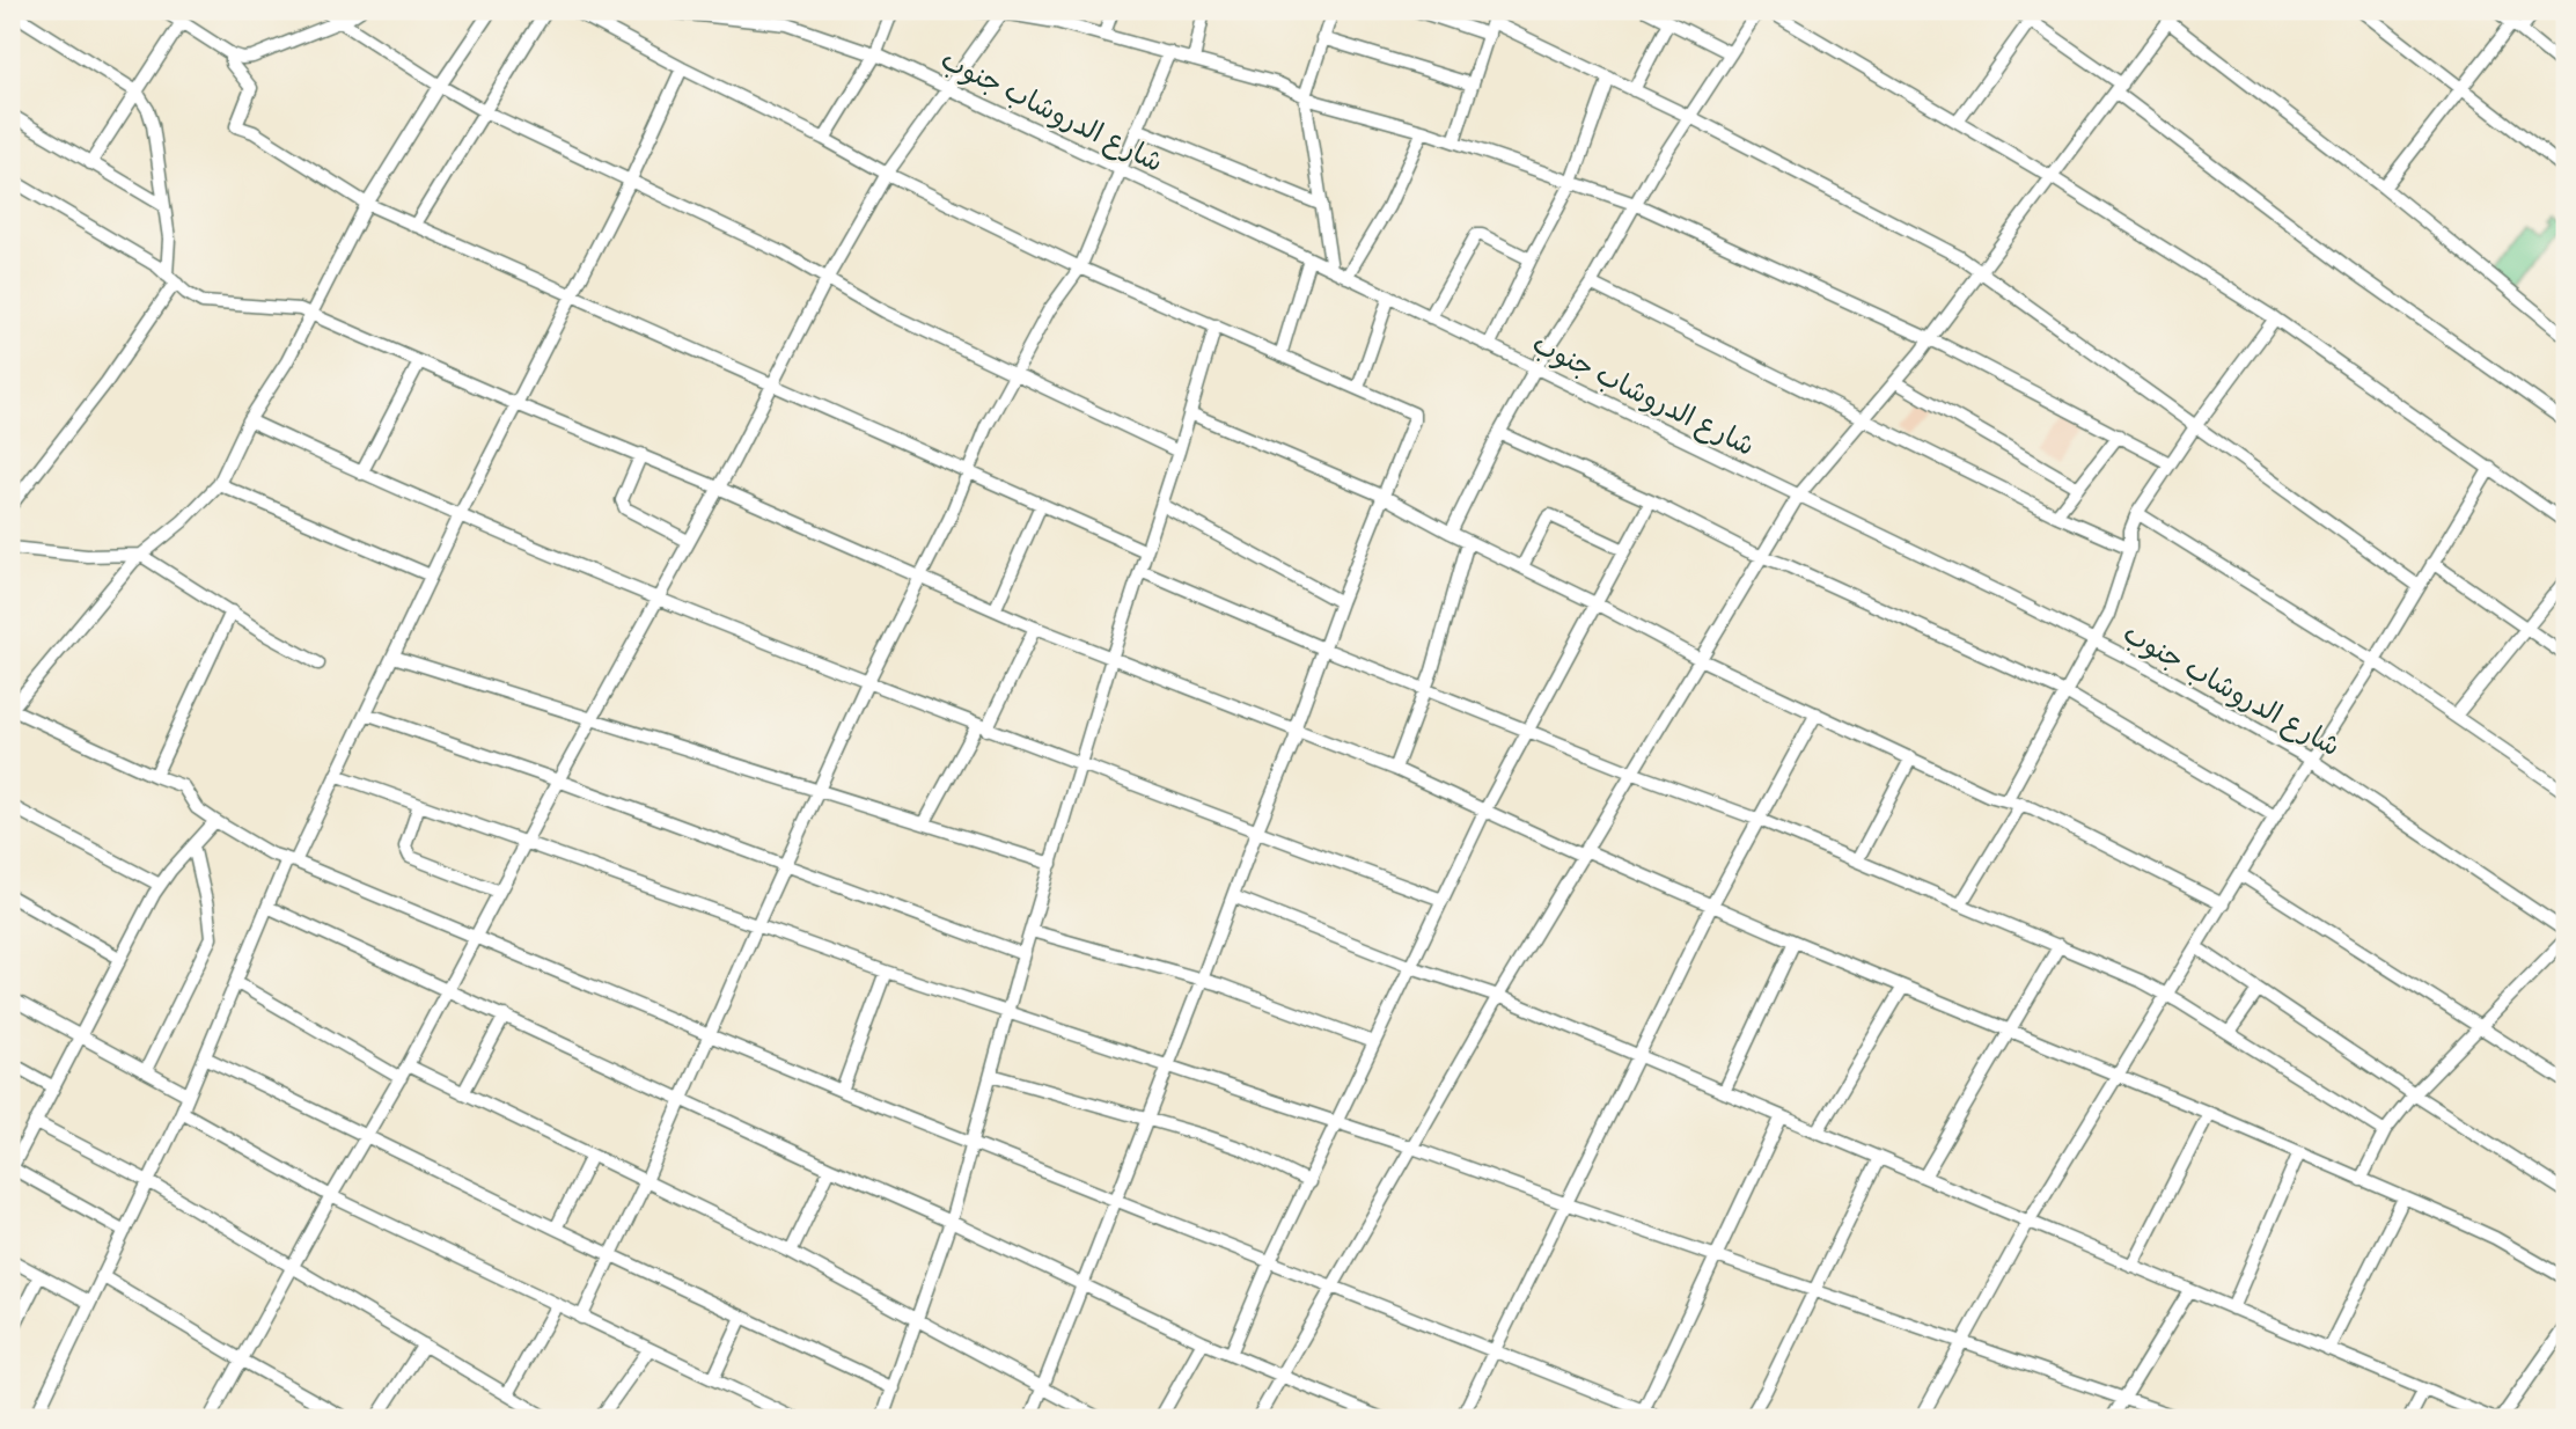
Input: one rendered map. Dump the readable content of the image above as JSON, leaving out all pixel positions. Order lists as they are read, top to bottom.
{
  "streets": {
    "street": ["شارع الدروشاب جنوب"]
  }
}
